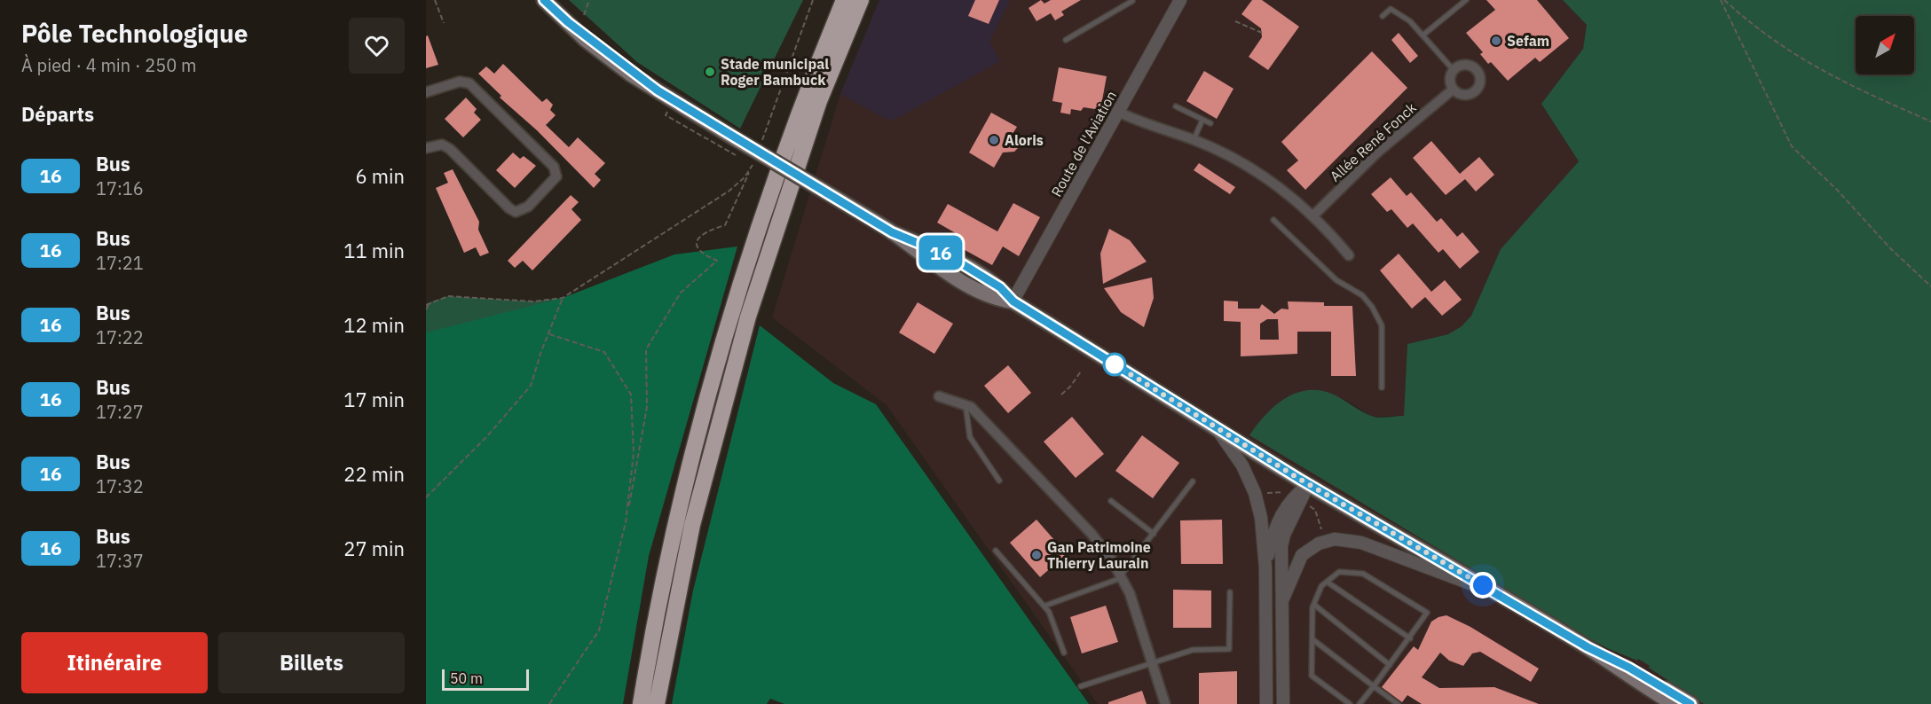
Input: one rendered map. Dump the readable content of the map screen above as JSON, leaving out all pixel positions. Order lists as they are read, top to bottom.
{
  "streets": {
    "street": ["Allée René Fonck", "Route de l'Aviation"]
  },
  "places": [
    "Sefam",
    "Stade municipal Roger Bambuck",
    "Aloris",
    "Gan Patrimoine Thierry Laurain"
  ],
  "lines": ["bus line 16"],
  "scale_bar": "50 m",
  "north": "top right",
  "page": {
    "heading": [
      ["Pôle Technologique", "À pied · 4 min · 250 m"],
      "Départs"
    ],
    "on_map": "16",
    "list": [
      {
        "mark": "16",
        "name": "Bus",
        "note": "17:16",
        "value": "6 min"
      },
      {
        "mark": "16",
        "name": "Bus",
        "note": "17:21",
        "value": "11 min"
      },
      {
        "mark": "16",
        "name": "Bus",
        "note": "17:22",
        "value": "12 min"
      },
      {
        "mark": "16",
        "name": "Bus",
        "note": "17:27",
        "value": "17 min"
      },
      {
        "mark": "16",
        "name": "Bus",
        "note": "17:32",
        "value": "22 min"
      },
      {
        "mark": "16",
        "name": "Bus",
        "note": "17:37",
        "value": "27 min"
      }
    ],
    "buttons": ["Itinéraire", "Billets"],
    "scale": "50 m"
  }
}
